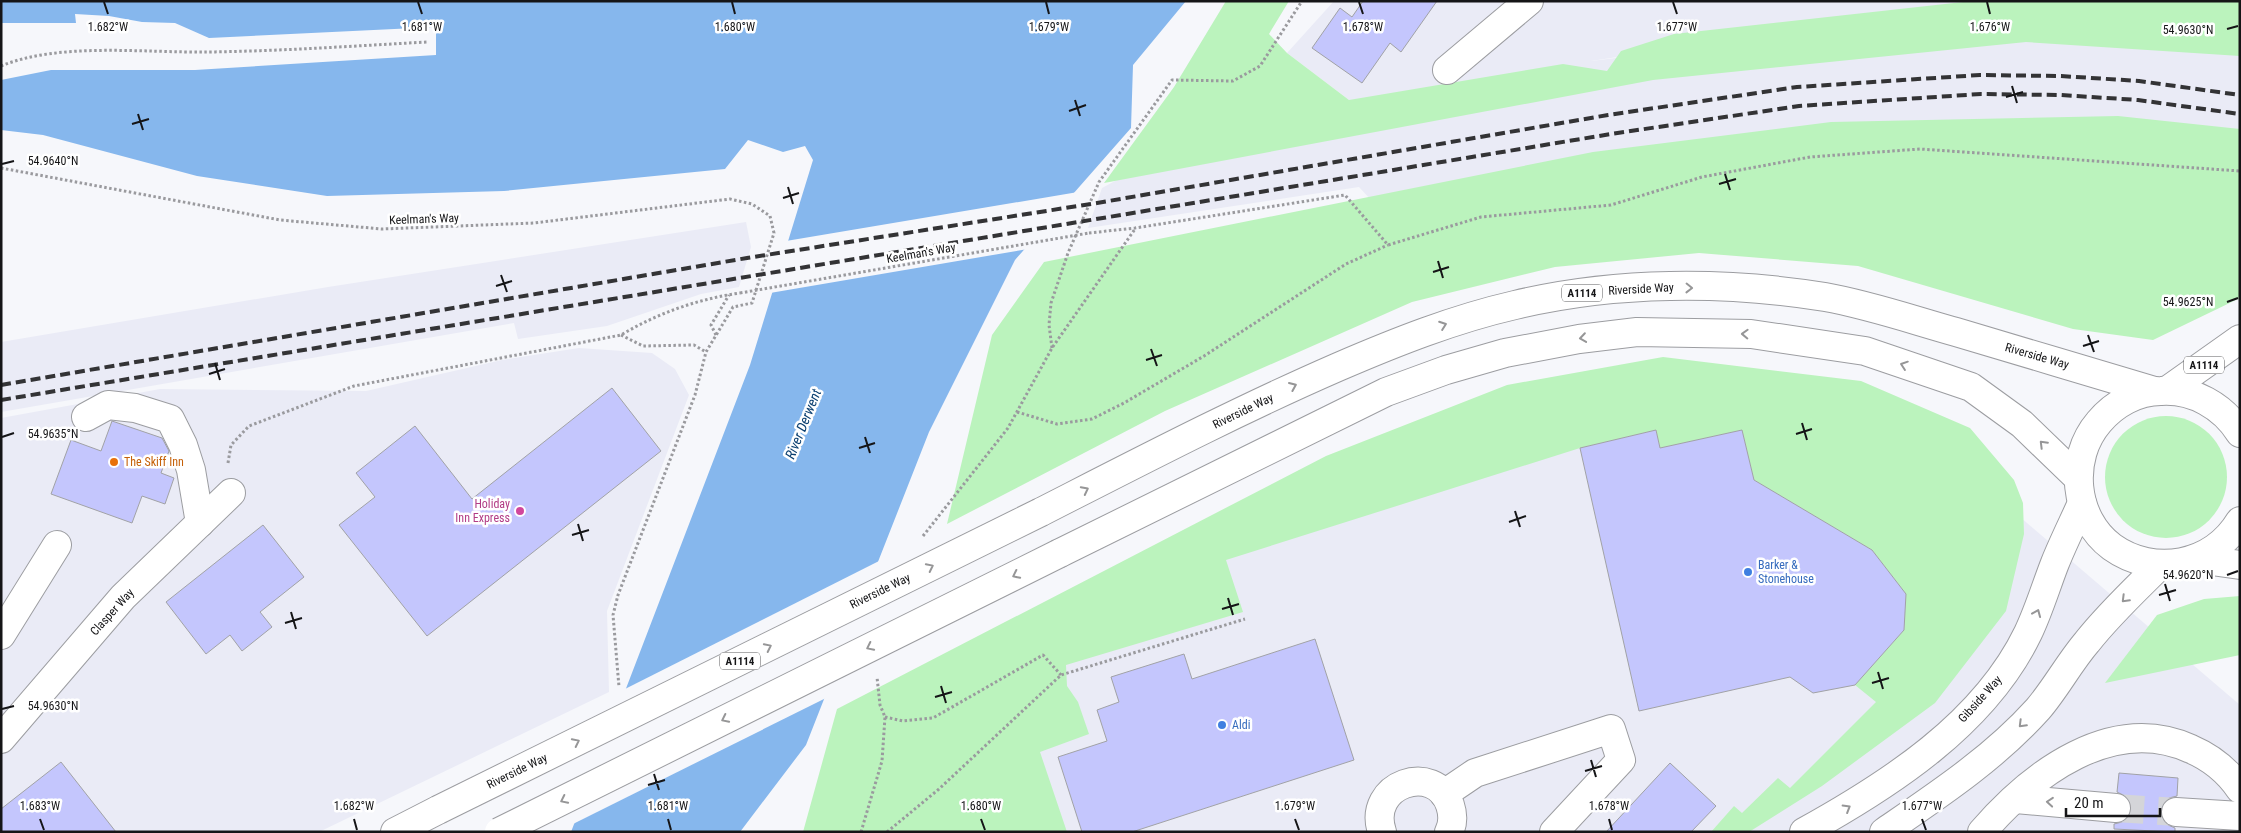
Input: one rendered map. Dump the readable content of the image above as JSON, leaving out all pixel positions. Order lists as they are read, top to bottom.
{
  "streets": {
    "main road": [
      "Riverside Way",
      "A1114",
      "Clasper Way",
      "Gibside Way"
    ],
    "path": ["Keelman's Way"]
  },
  "crossings": [
    ["Keelman's Way", "Clasper Way"],
    ["Riverside Way", "A1114"],
    ["Riverside Way", "Gibside Way"],
    ["A1114", "Gibside Way"]
  ],
  "water": ["River Derwent"],
  "places": [
    "The Skiff Inn",
    "Holiday Inn Express",
    "Barker & Stonehouse",
    "Aldi"
  ],
  "scale_bar": "20 m",
  "coordinates": [
    "1.682°W",
    "1.681°W",
    "1.680°W",
    "1.679°W",
    "1.678°W",
    "1.677°W",
    "1.676°W",
    "54.9630°N",
    "54.9640°N",
    "54.9625°N",
    "54.9635°N",
    "54.9620°N",
    "1.683°W"
  ]
}
